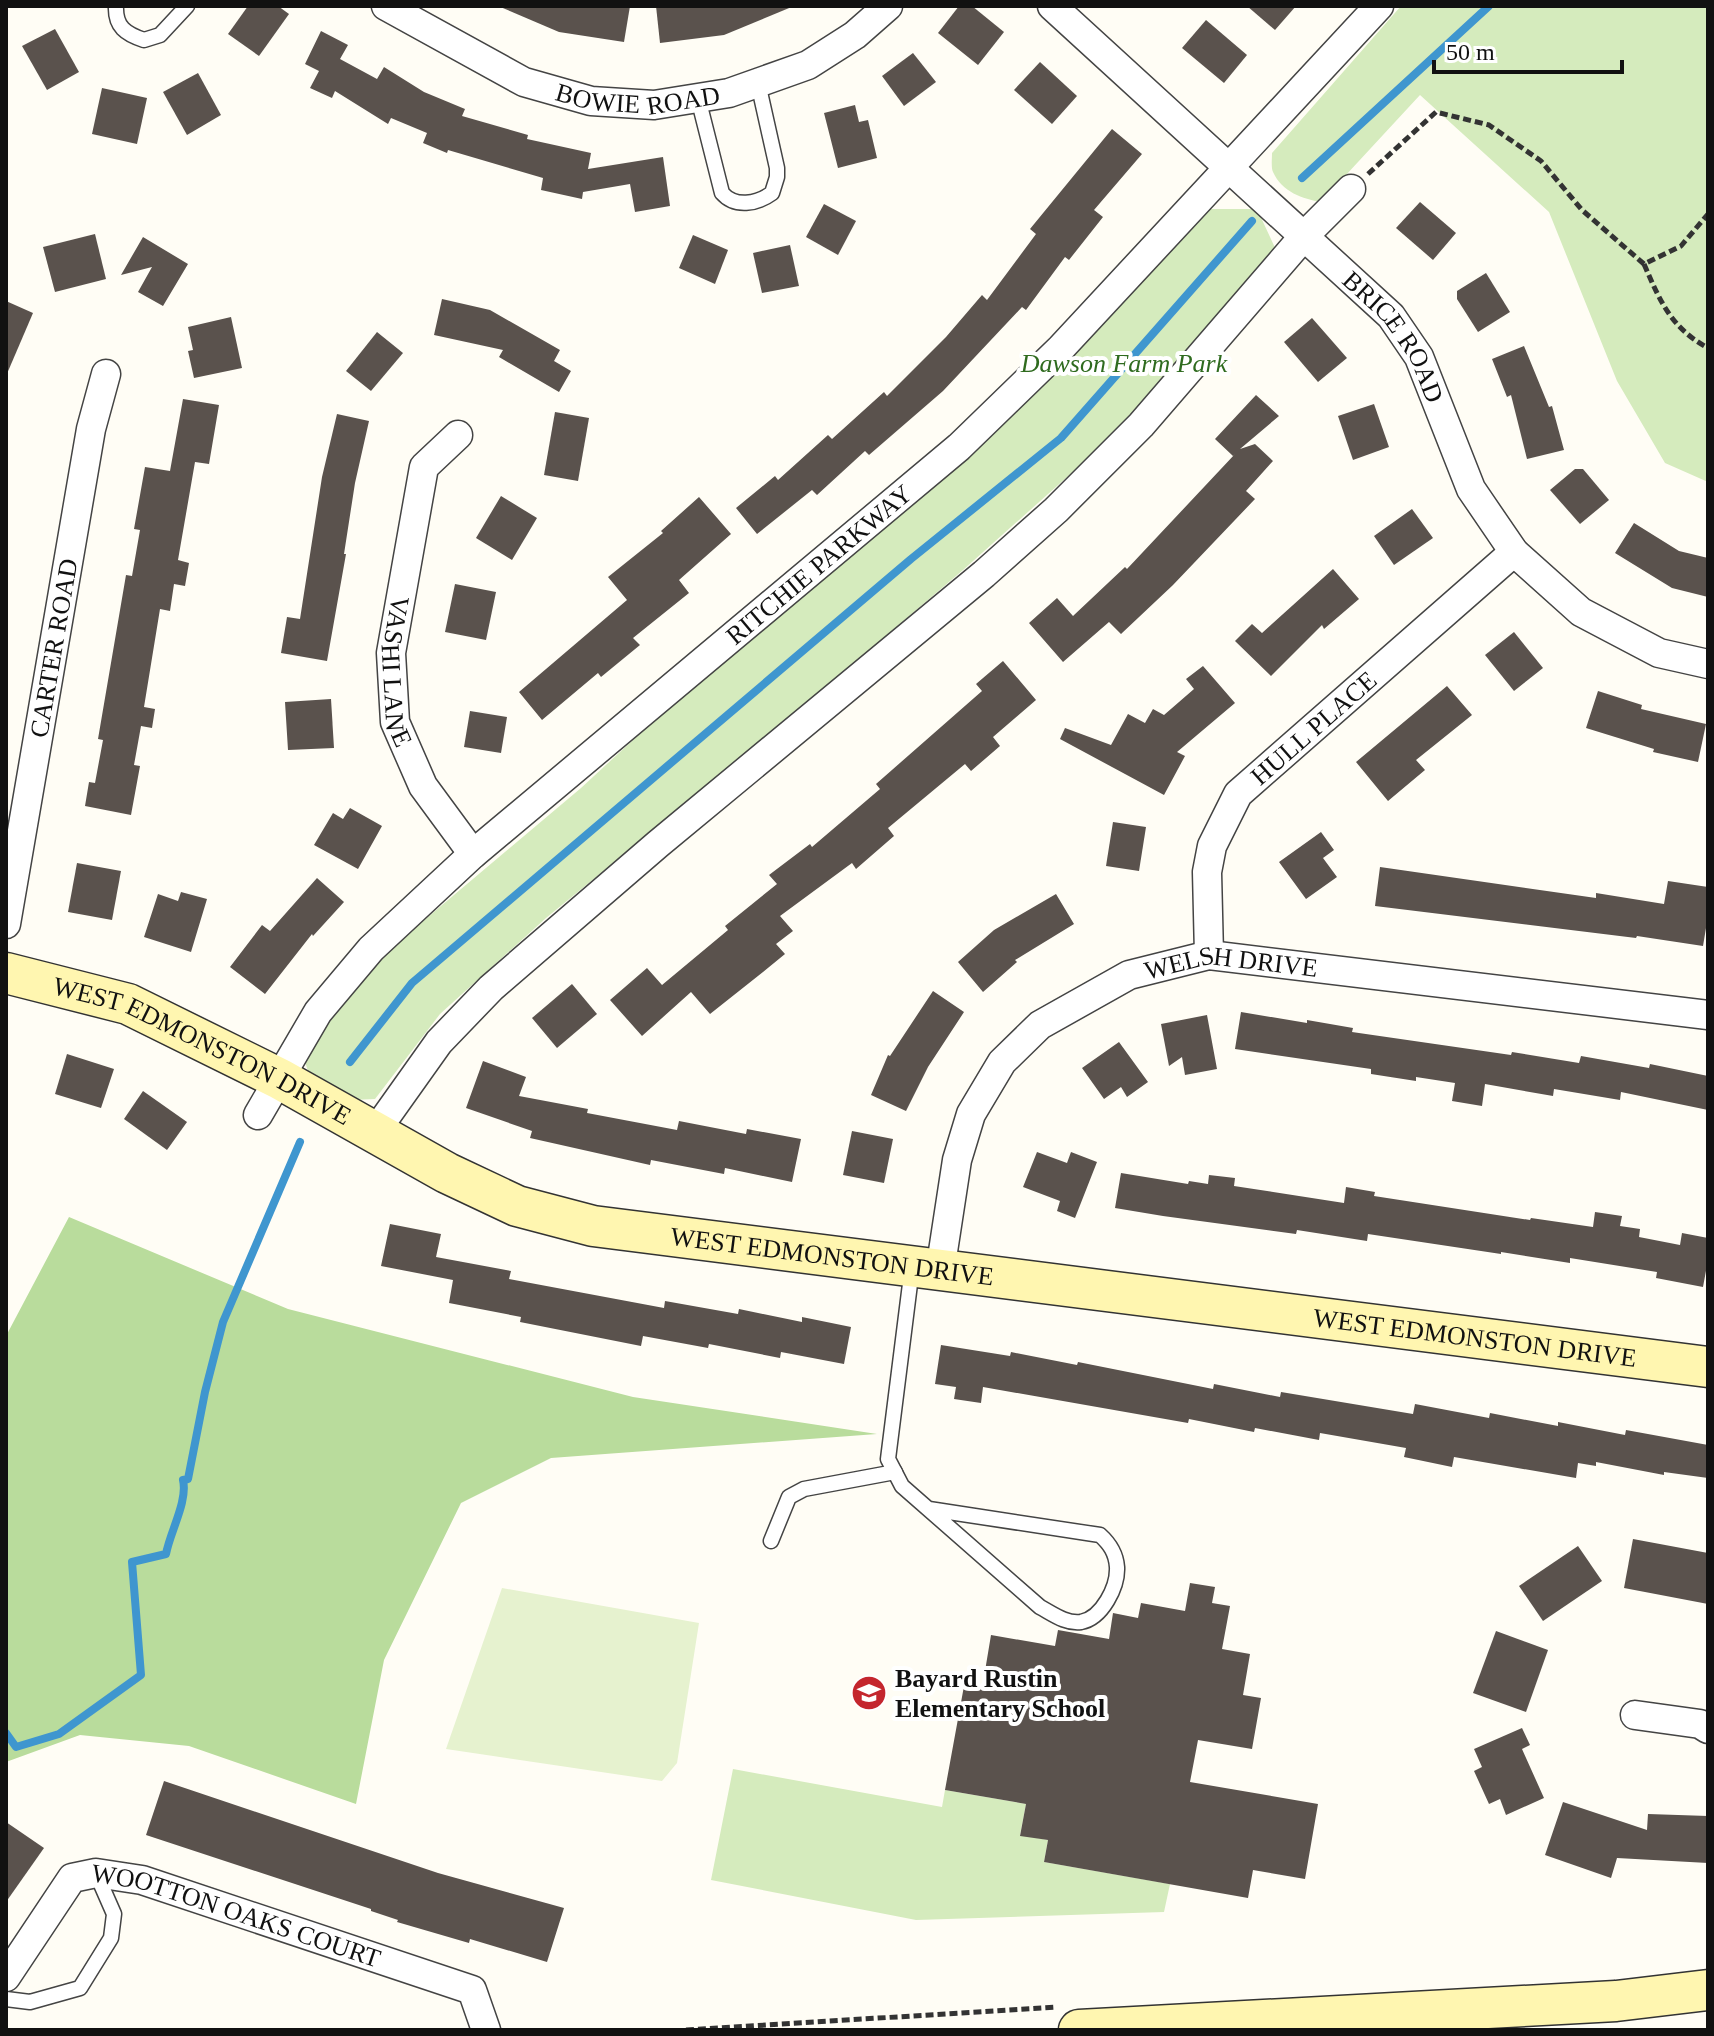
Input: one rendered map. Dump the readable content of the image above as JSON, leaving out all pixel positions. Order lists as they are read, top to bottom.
{
  "streets": {
    "street": [
      "BOWIE ROAD",
      "BRICE ROAD",
      "RITCHIE PARKWAY",
      "CARTER ROAD",
      "VASHI LANE",
      "HULL PLACE",
      "WELSH DRIVE",
      "WEST EDMONSTON DRIVE",
      "WOOTTON OAKS COURT"
    ]
  },
  "crossings": [
    ["BRICE ROAD", "RITCHIE PARKWAY"],
    ["BRICE ROAD", "HULL PLACE"],
    ["RITCHIE PARKWAY", "VASHI LANE"],
    ["RITCHIE PARKWAY", "WEST EDMONSTON DRIVE"],
    ["HULL PLACE", "WELSH DRIVE"],
    ["WELSH DRIVE", "WEST EDMONSTON DRIVE"]
  ],
  "parks": ["Dawson Farm Park"],
  "places": {
    "school or university": ["Bayard Rustin Elementary School"]
  },
  "scale_bar": "50 m"
}
